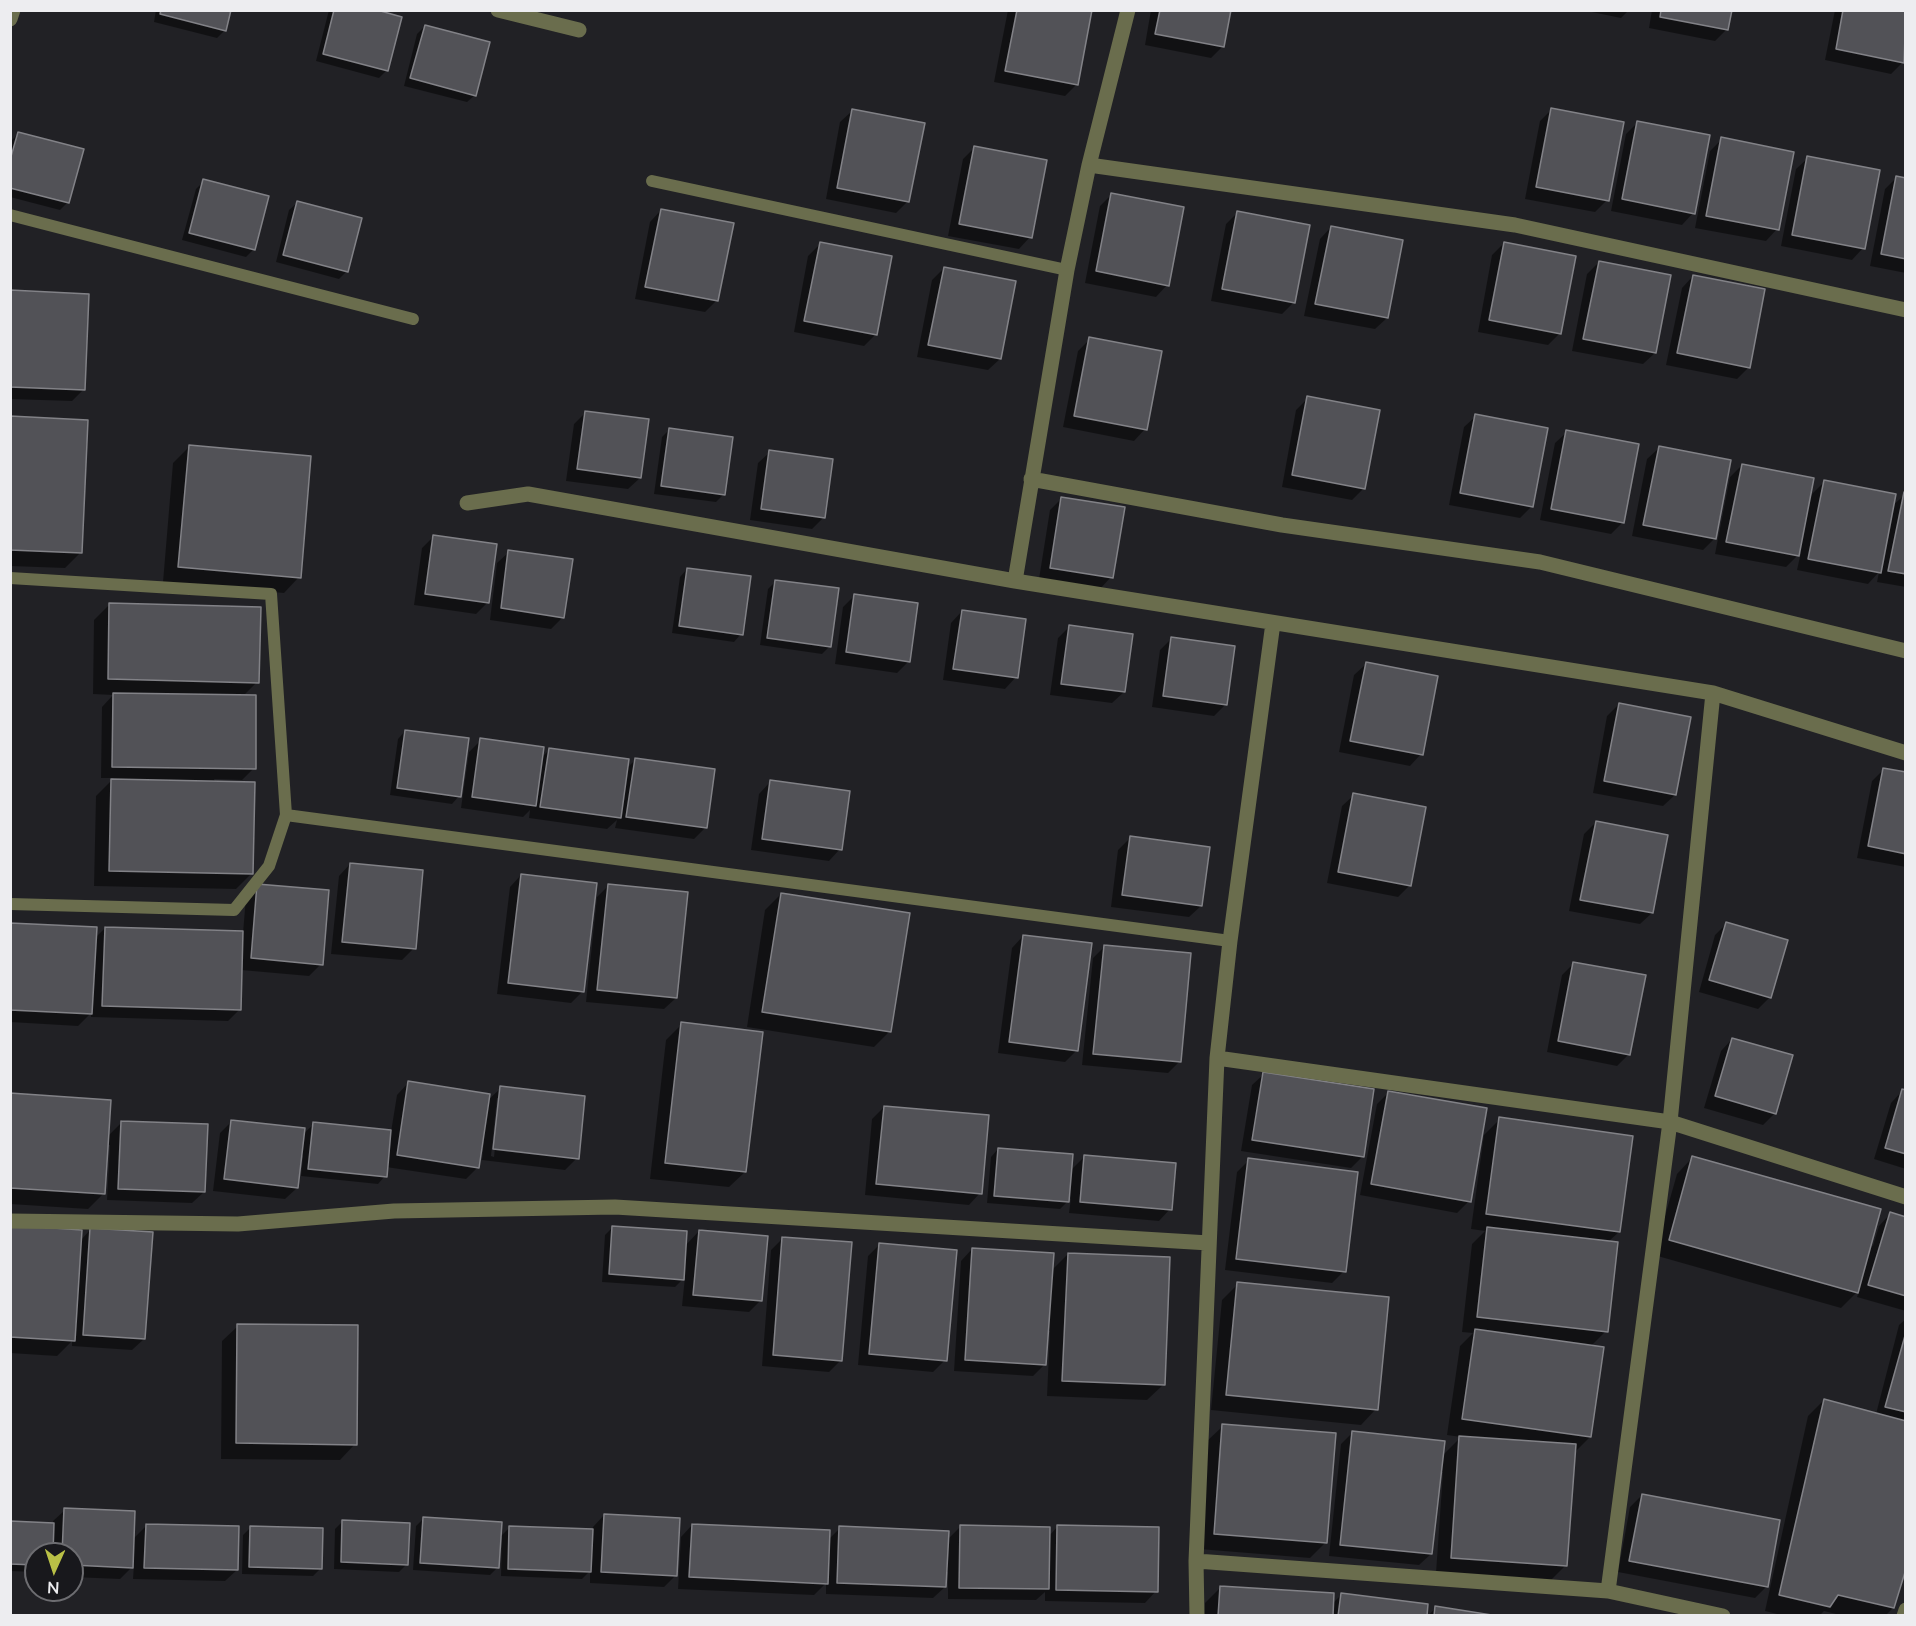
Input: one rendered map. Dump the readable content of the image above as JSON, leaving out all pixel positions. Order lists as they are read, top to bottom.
{
  "north": "bottom"
}
